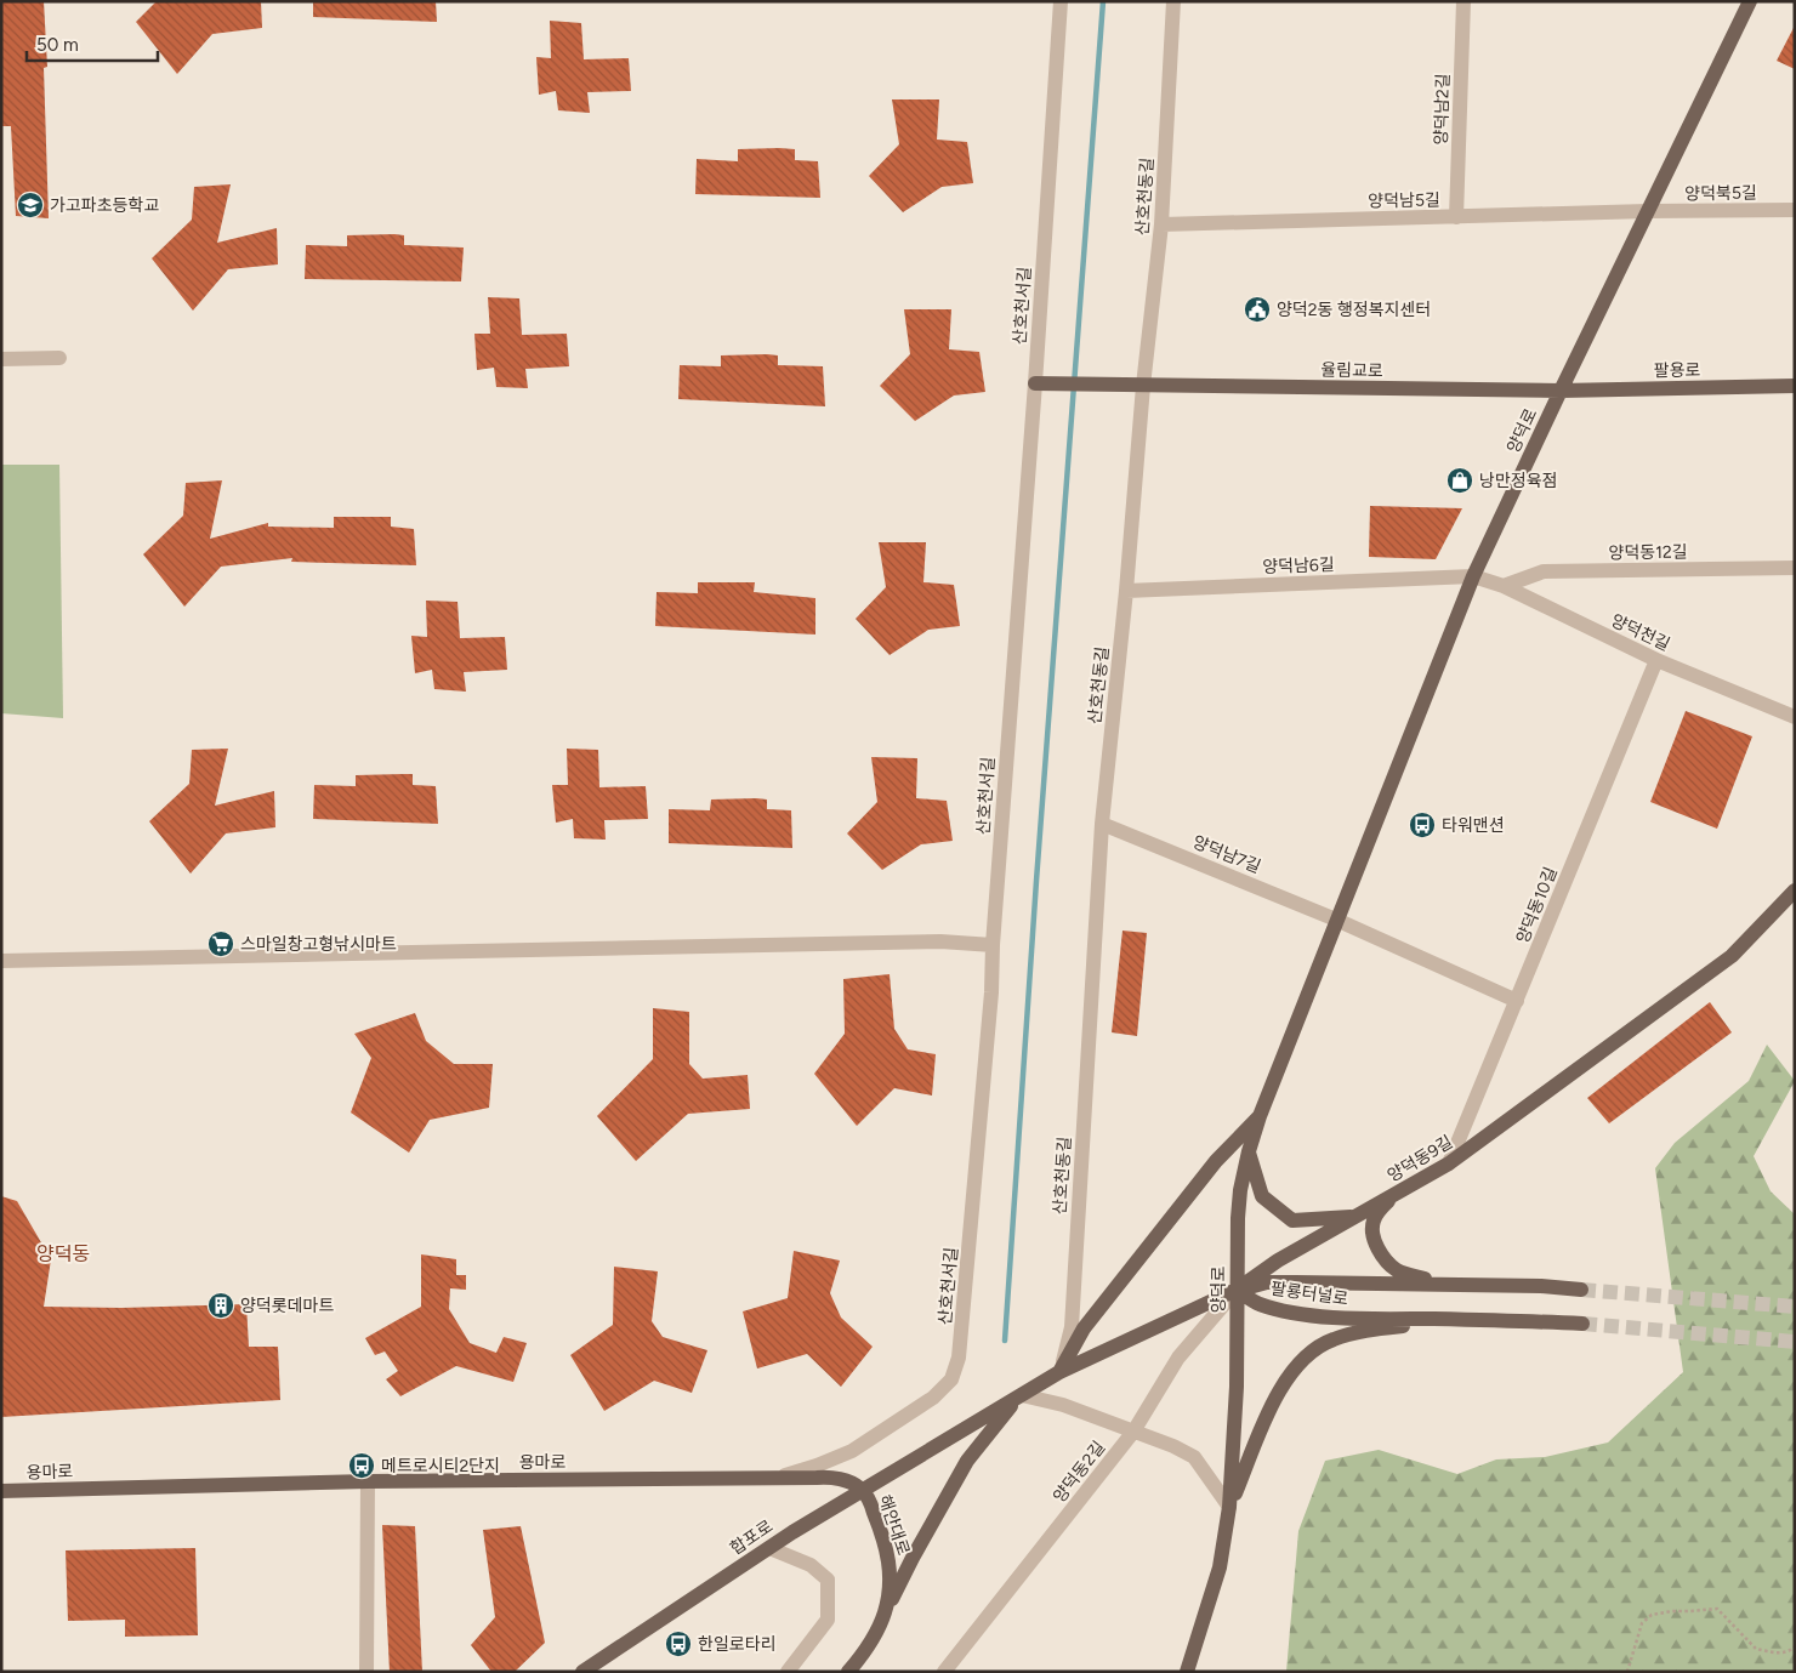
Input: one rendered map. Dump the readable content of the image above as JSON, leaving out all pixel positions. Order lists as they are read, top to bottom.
{
  "streets": {
    "main road": [
      "율림교로",
      "팔용로",
      "양덕로",
      "양덕동9길",
      "팔룡터널로",
      "용마로",
      "해안대로",
      "합포로"
    ],
    "street": [
      "양덕남2길",
      "양덕북5길",
      "산호천동길",
      "양덕남5길",
      "산호천서길",
      "양덕동12길",
      "양덕남6길",
      "양덕천길",
      "양덕남7길",
      "양덕동10길",
      "양덕동2길"
    ]
  },
  "crossings": [
    ["양덕남2길", "양덕남5길"],
    ["양덕북5길", "양덕남5길"],
    ["양덕북5길", "양덕로"],
    ["산호천동길", "양덕남5길"],
    ["산호천동길", "율림교로"],
    ["산호천동길", "양덕남6길"],
    ["산호천동길", "양덕남7길"],
    ["산호천동길", "양덕동9길"],
    ["양덕남5길", "양덕로"],
    ["산호천서길", "율림교로"],
    ["산호천서길", "용마로"],
    ["율림교로", "팔용로"],
    ["율림교로", "양덕로"],
    ["팔용로", "양덕로"],
    ["양덕로", "양덕남6길"],
    ["양덕로", "양덕천길"],
    ["양덕로", "양덕남7길"],
    ["양덕로", "양덕동9길"],
    ["양덕로", "팔룡터널로"],
    ["양덕로", "양덕동2길"],
    ["양덕동12길", "양덕천길"],
    ["양덕남6길", "양덕천길"],
    ["양덕천길", "양덕동10길"],
    ["양덕동10길", "양덕동9길"],
    ["양덕동9길", "팔룡터널로"],
    ["양덕동9길", "양덕동2길"],
    ["양덕동9길", "합포로"],
    ["팔룡터널로", "양덕동2길"],
    ["용마로", "해안대로"],
    ["용마로", "합포로"],
    ["해안대로", "합포로"]
  ],
  "districts": ["양덕동"],
  "places": {
    "school or university": ["가고파초등학교"],
    "public building": ["양덕2동 행정복지센터"],
    "shop": ["낭만정육점"],
    "bus stop": ["타워맨션", "메트로시티2단지", "한일로타리"],
    "supermarket": ["스마일창고형낚시마트"],
    "building": ["양덕롯데마트"]
  },
  "scale_bar": "50 m"
}
